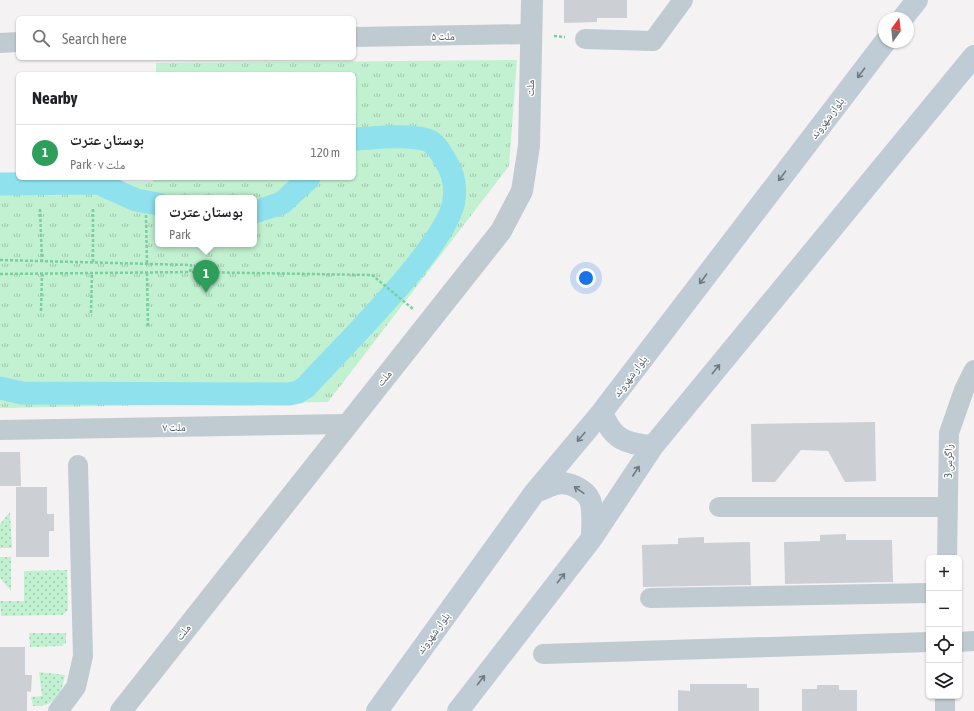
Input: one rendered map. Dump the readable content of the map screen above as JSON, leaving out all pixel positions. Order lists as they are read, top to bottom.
{
  "streets": {
    "main road": ["بلوار شهروند"],
    "street": [
      "ملت ۵",
      "ملت",
      "ملت ۷",
      "زاگرس 3"
    ]
  },
  "crossings": [
    ["ملت ۵", "ملت"],
    ["ملت", "ملت ۷"]
  ],
  "north": "top",
  "page": {
    "search": "Search here",
    "heading": "Nearby",
    "list": [
      {
        "mark": "1",
        "name": "بوستان عترت",
        "note": "Park · ملت ۷",
        "value": "120 m"
      }
    ],
    "popup": ["بوستان عترت", "Park"],
    "pins": "1",
    "map_buttons": ["+", "−"]
  }
}
